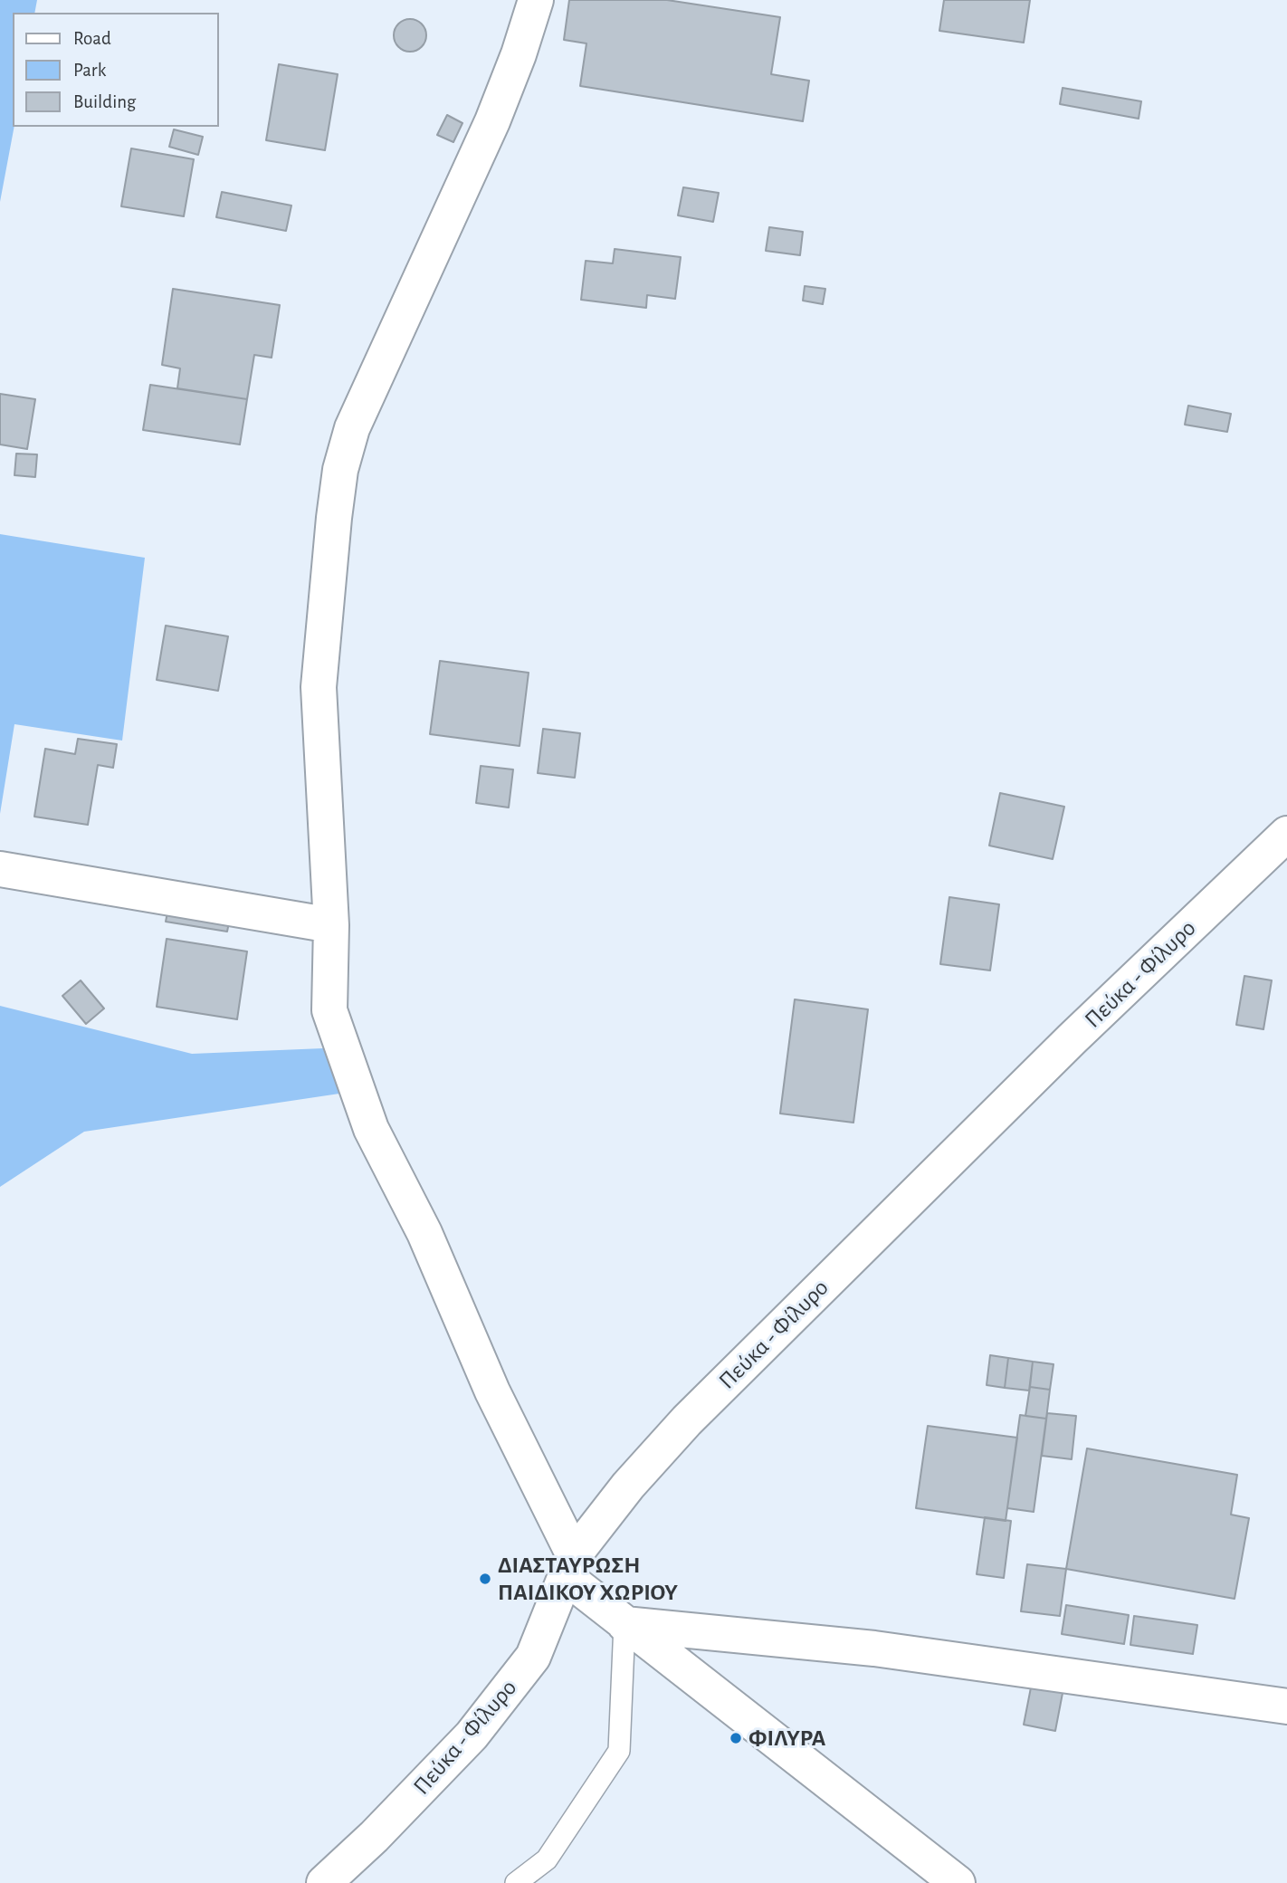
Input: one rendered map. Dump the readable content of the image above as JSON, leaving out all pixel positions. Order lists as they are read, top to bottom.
{
  "streets": {
    "street": ["Πεύκα - Φίλυρο"]
  },
  "places": ["ΔΙΑΣΤΑΥΡΩΣΗ ΠΑΙΔΙΚΟΥ ΧΩΡΙΟΥ", "ΦΙΛΥΡΑ"],
  "legend": ["Road", "Park", "Building"]
}
